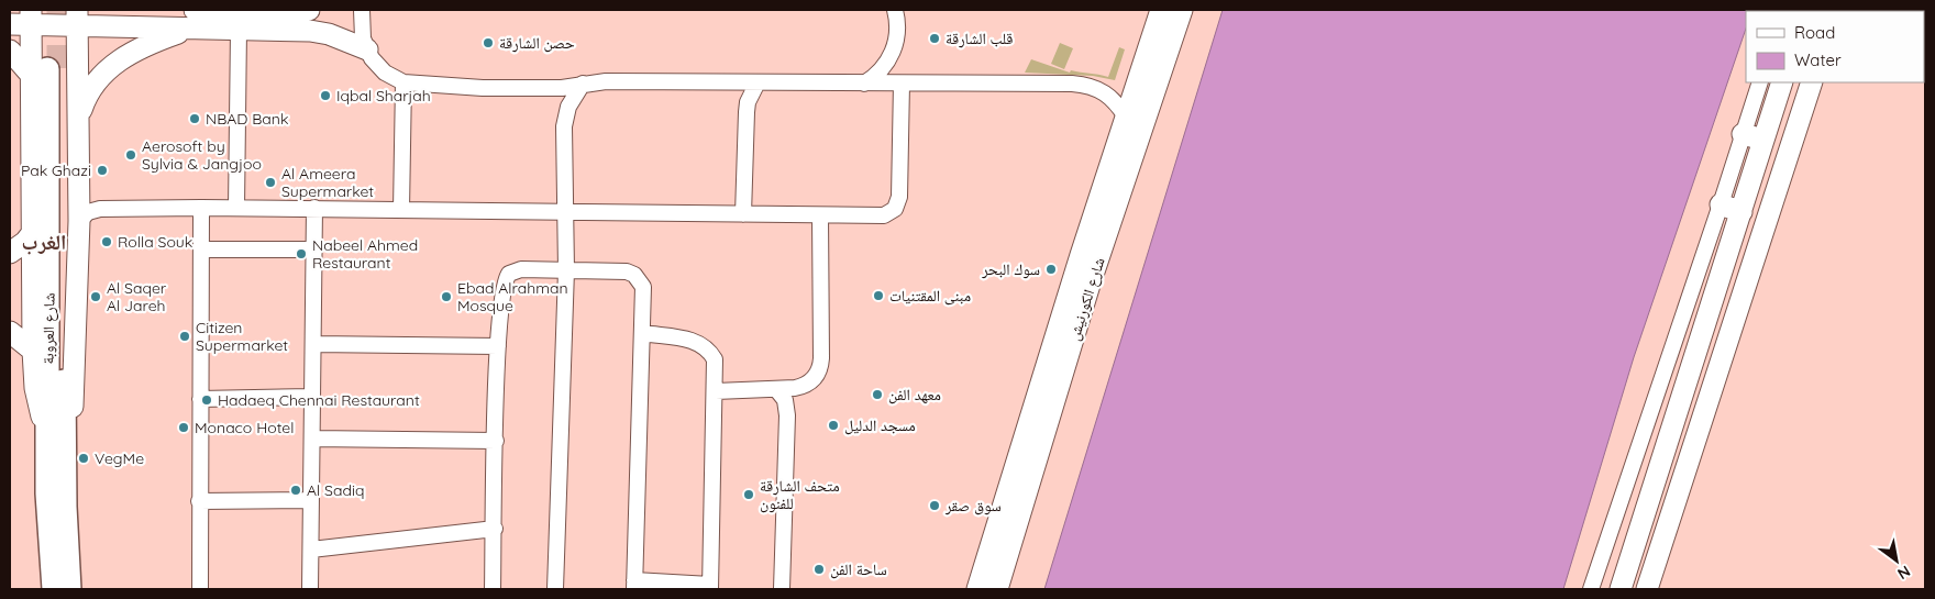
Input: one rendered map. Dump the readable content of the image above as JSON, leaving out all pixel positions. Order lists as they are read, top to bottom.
{
  "streets": {
    "main road": ["شارع العروبة"],
    "street": ["شارع الكورنيش"]
  },
  "districts": ["الغرب"],
  "places": [
    "قلب الشارقة",
    "حصن الشارقة",
    "Iqbal Sharjah",
    "NBAD Bank",
    "Aerosoft by Sylvia & Jangjoo",
    "Pak Ghazi",
    "Al Ameera Supermarket",
    "Rolla Souk",
    "Nabeel Ahmed Restaurant",
    "سوك البحر",
    "مبنى المقتنيات",
    "Al Saqer Al Jareh",
    "Ebad Alrahman Mosque",
    "Citizen Supermarket",
    "معهد الفن",
    "Hadaeq Chennai Restaurant",
    "مسجد الدليل",
    "Monaco Hotel",
    "VegMe",
    "Al Sadiq",
    "متحف الشارقة للفنون",
    "سوق صقر",
    "ساحة الفن"
  ],
  "legend": ["Road", "Water"],
  "north": "bottom right"
}
